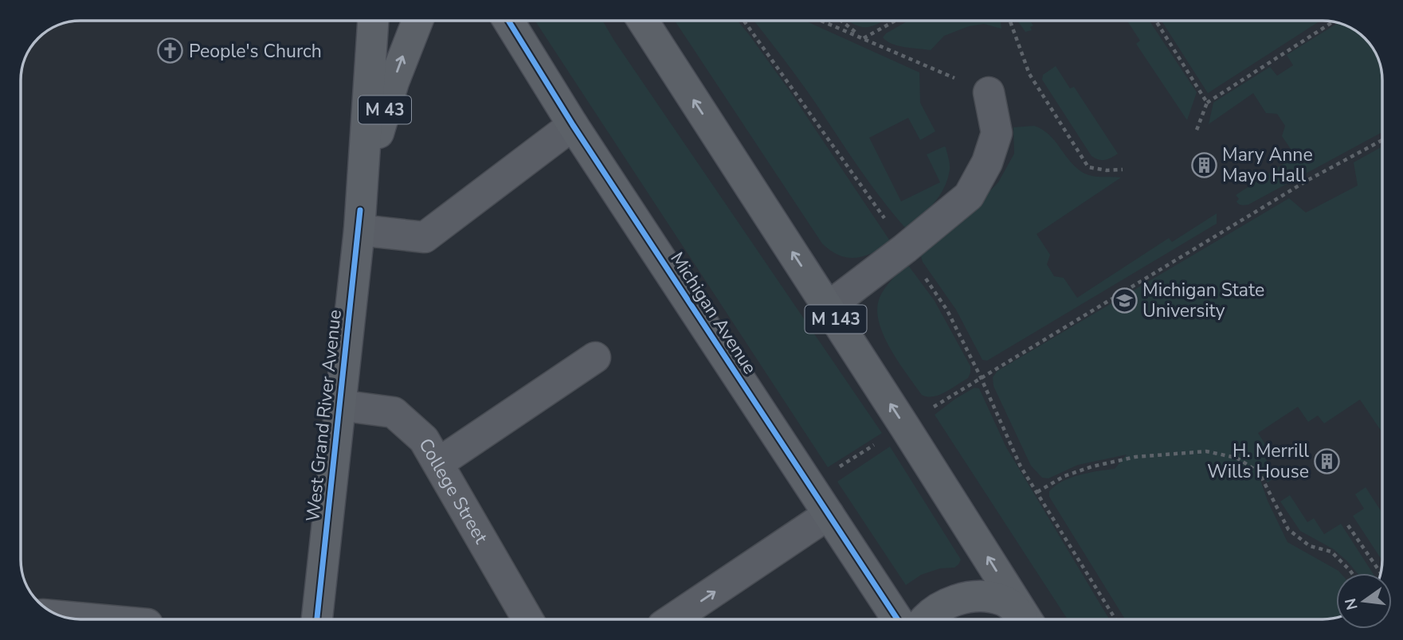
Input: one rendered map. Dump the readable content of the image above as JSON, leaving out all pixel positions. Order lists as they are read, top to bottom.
{
  "streets": {
    "main road": [
      "M 43",
      "Michigan Avenue",
      "M 143",
      "West Grand River Avenue"
    ],
    "lane": ["College Street"]
  },
  "crossings": [
    ["West Grand River Avenue", "College Street"]
  ],
  "places": {
    "church": ["People's Church"],
    "building": ["Mary Anne Mayo Hall", "H. Merrill Wills House"],
    "school or university": ["Michigan State University"]
  },
  "north": "left"
}
